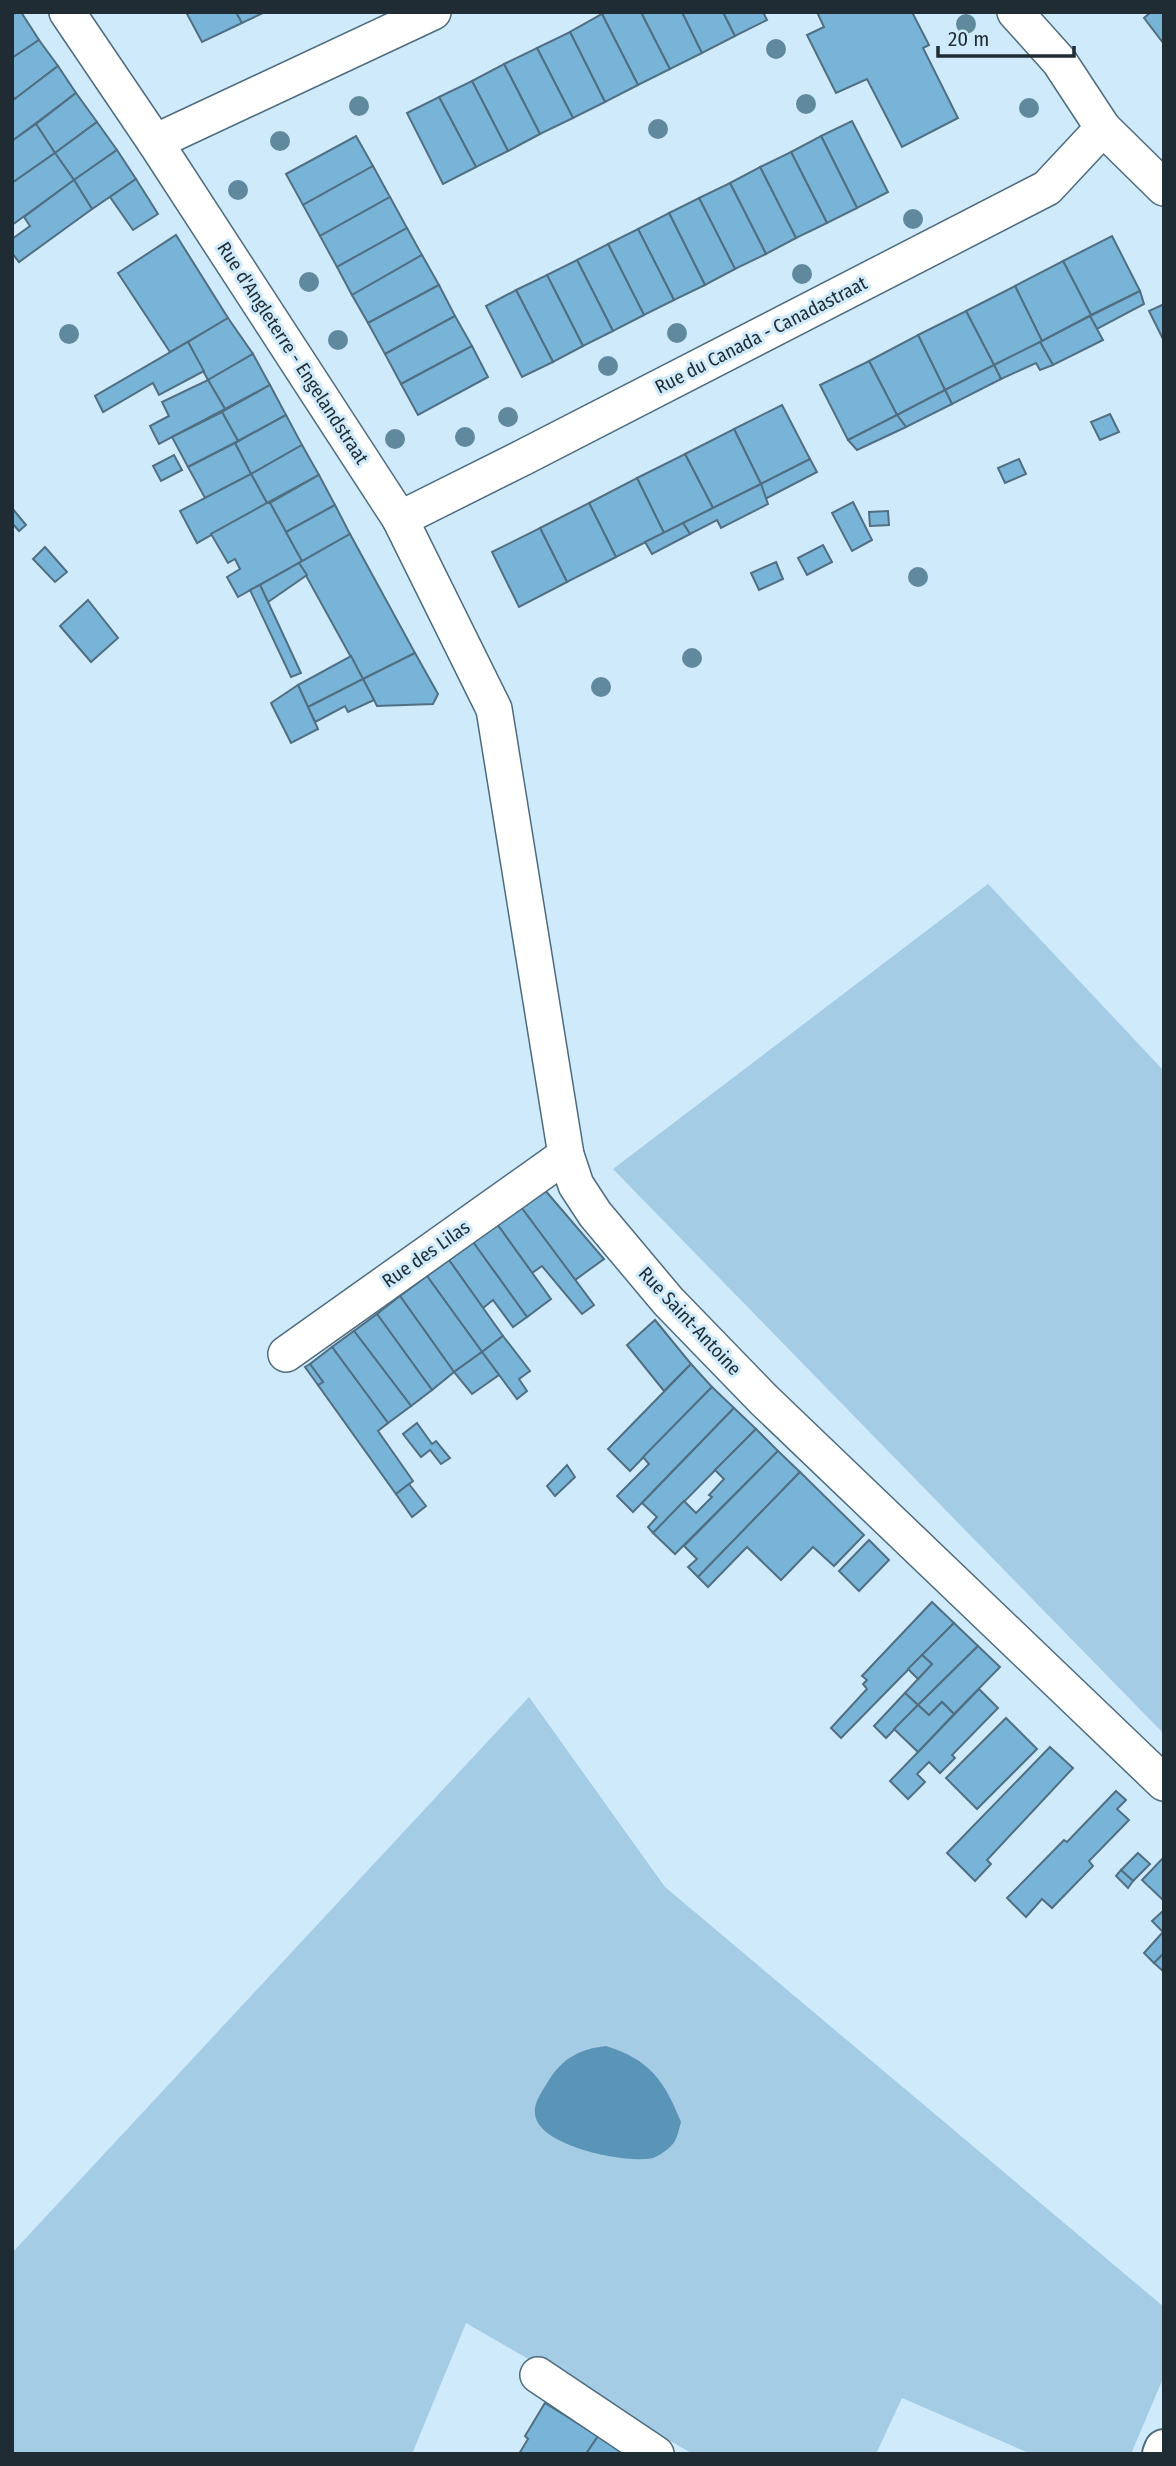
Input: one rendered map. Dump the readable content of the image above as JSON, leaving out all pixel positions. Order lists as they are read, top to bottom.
{
  "streets": {
    "street": [
      "Rue du Canada - Canadastraat",
      "Rue d'Angleterre - Engelandstraat",
      "Rue des Lilas",
      "Rue Saint-Antoine"
    ]
  },
  "crossings": [
    ["Rue du Canada - Canadastraat", "Rue d'Angleterre - Engelandstraat"],
    ["Rue d'Angleterre - Engelandstraat", "Rue Saint-Antoine"],
    ["Rue des Lilas", "Rue Saint-Antoine"]
  ],
  "scale_bar": "20 m"
}
